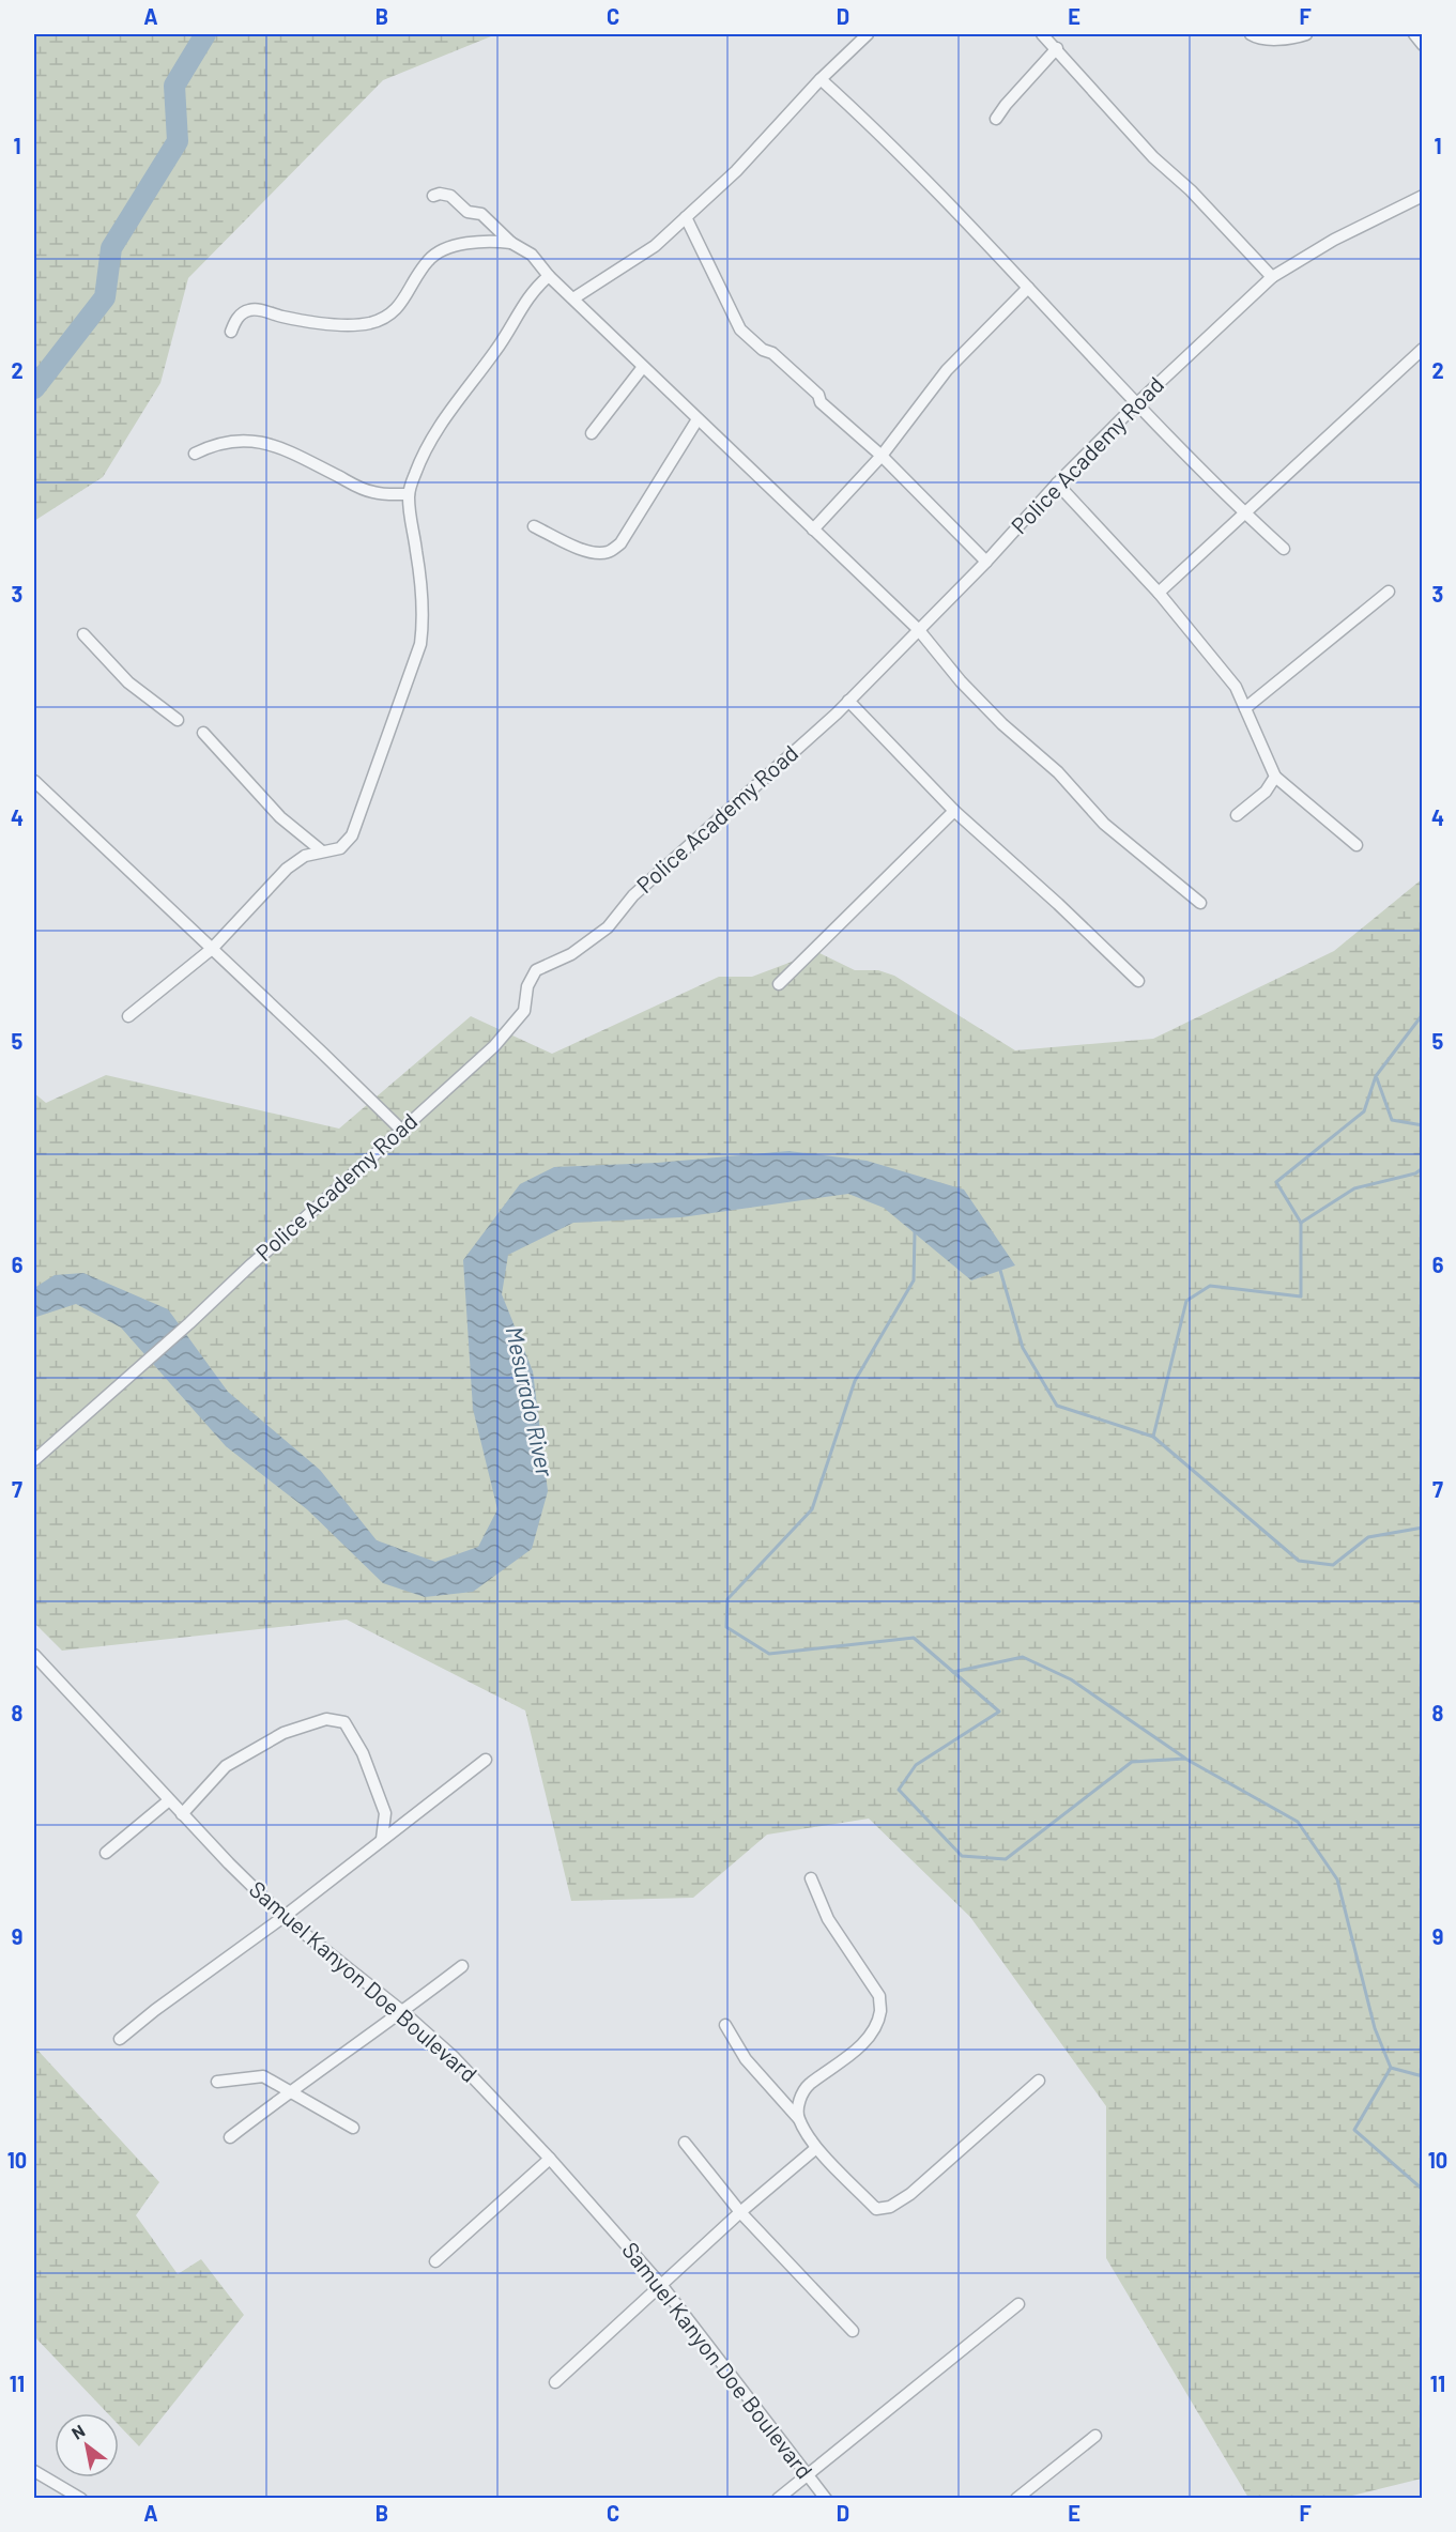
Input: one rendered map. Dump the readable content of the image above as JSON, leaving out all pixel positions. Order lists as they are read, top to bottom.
{
  "streets": {
    "street": ["Police Academy Road", "Samuel Kanyon Doe Boulevard"]
  },
  "water": ["Mesurado River"],
  "north": "top left",
  "grid": {
    "columns": [
      "A",
      "B",
      "C",
      "D",
      "E",
      "F"
    ],
    "rows": [
      "1",
      "2",
      "3",
      "4",
      "5",
      "6",
      "7",
      "8",
      "9",
      "10",
      "11"
    ]
  }
}
